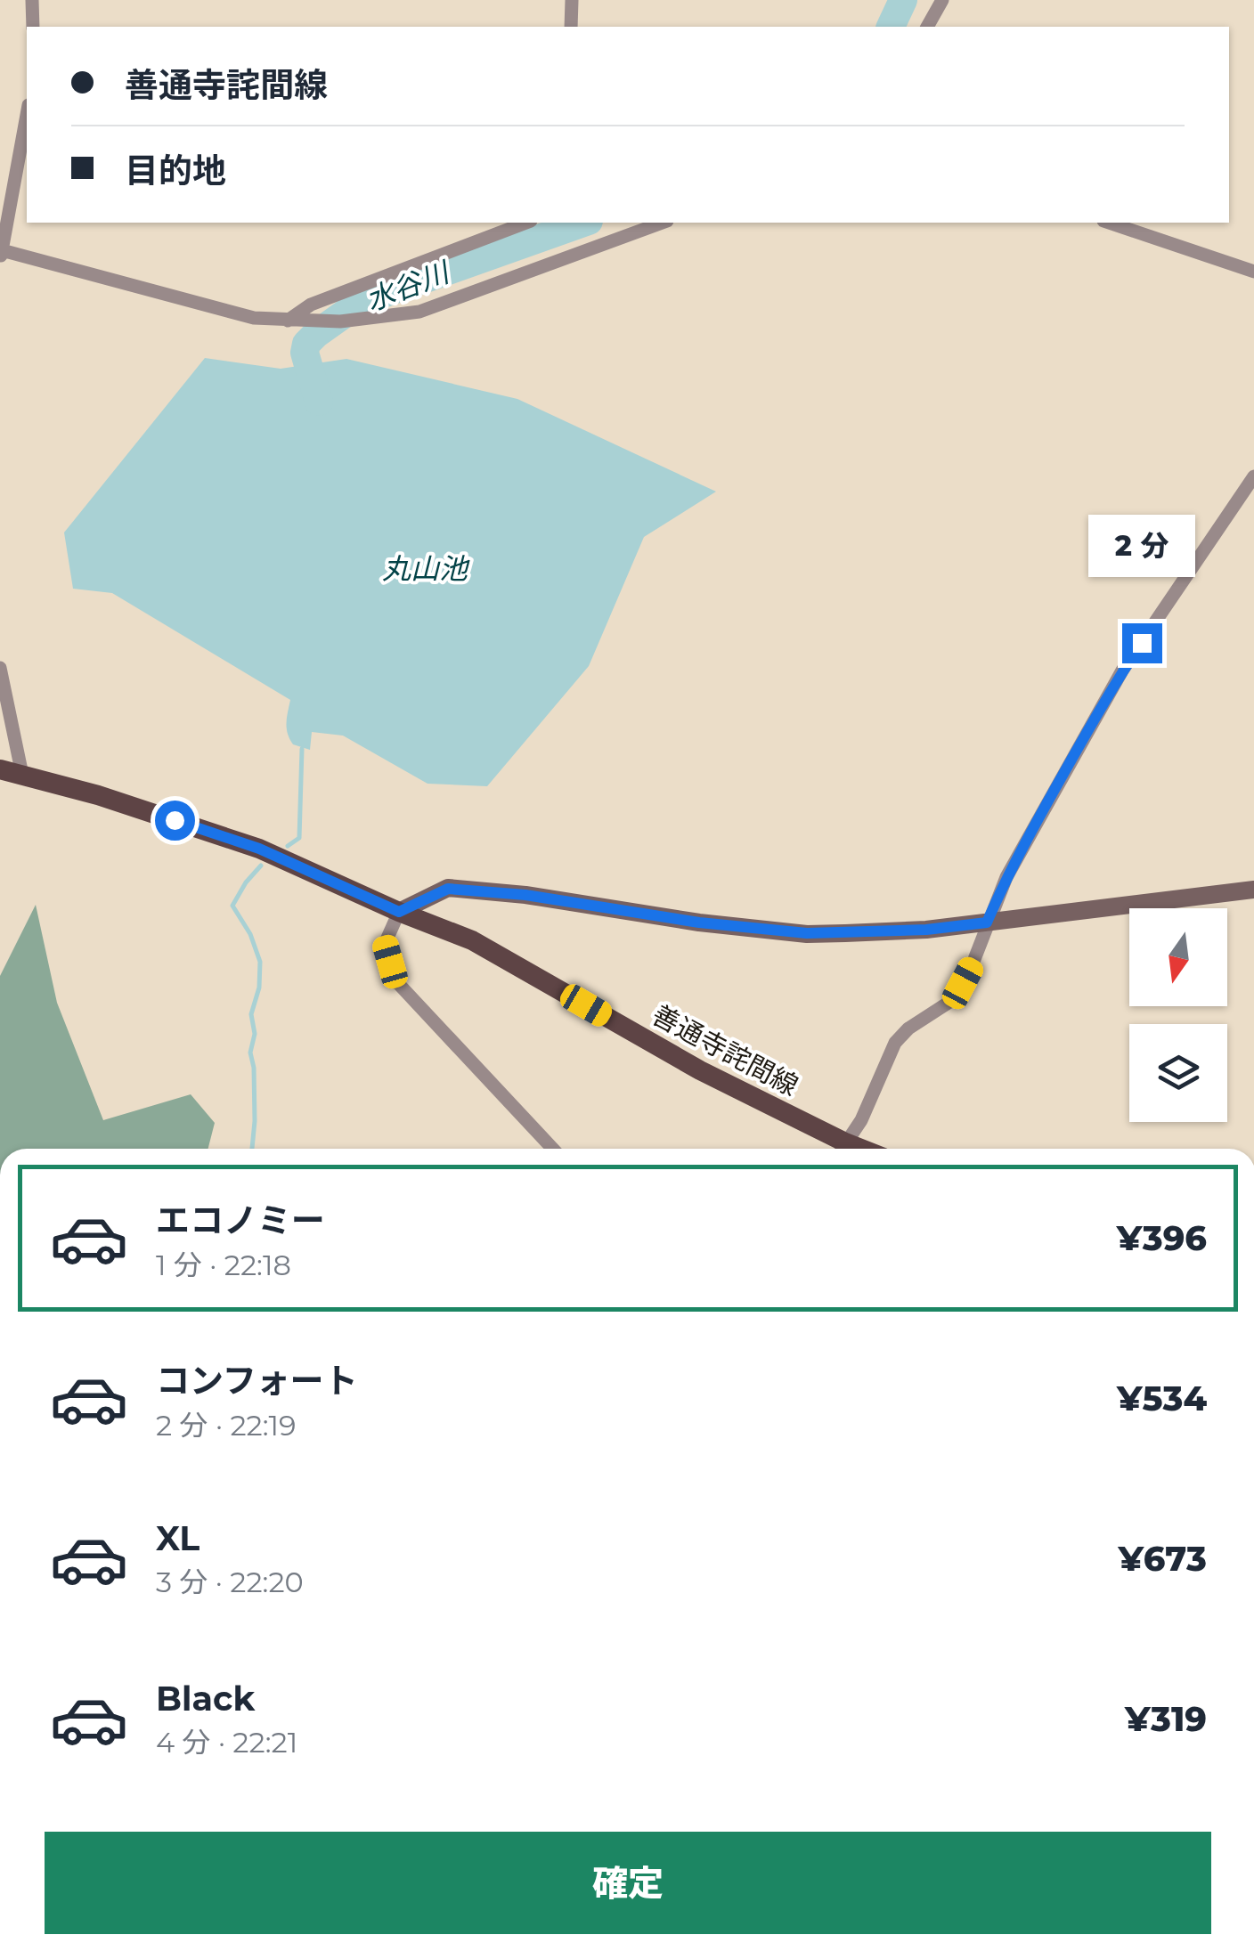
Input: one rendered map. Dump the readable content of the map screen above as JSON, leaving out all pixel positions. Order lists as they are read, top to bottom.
{
  "streets": {
    "main road": ["善通寺詫間線"]
  },
  "water": ["水谷川", "丸山池"],
  "north": "bottom",
  "page": {
    "banner": ["善通寺詫間線", "目的地"],
    "bubble": "2 分",
    "list": [
      {
        "name": "エコノミー",
        "note": "1 分 · 22:18",
        "value": "¥396"
      },
      {
        "name": "コンフォート",
        "note": "2 分 · 22:19",
        "value": "¥534"
      },
      {
        "name": "XL",
        "note": "3 分 · 22:20",
        "value": "¥673"
      },
      {
        "name": "Black",
        "note": "4 分 · 22:21",
        "value": "¥319"
      }
    ],
    "buttons": "確定"
  }
}
